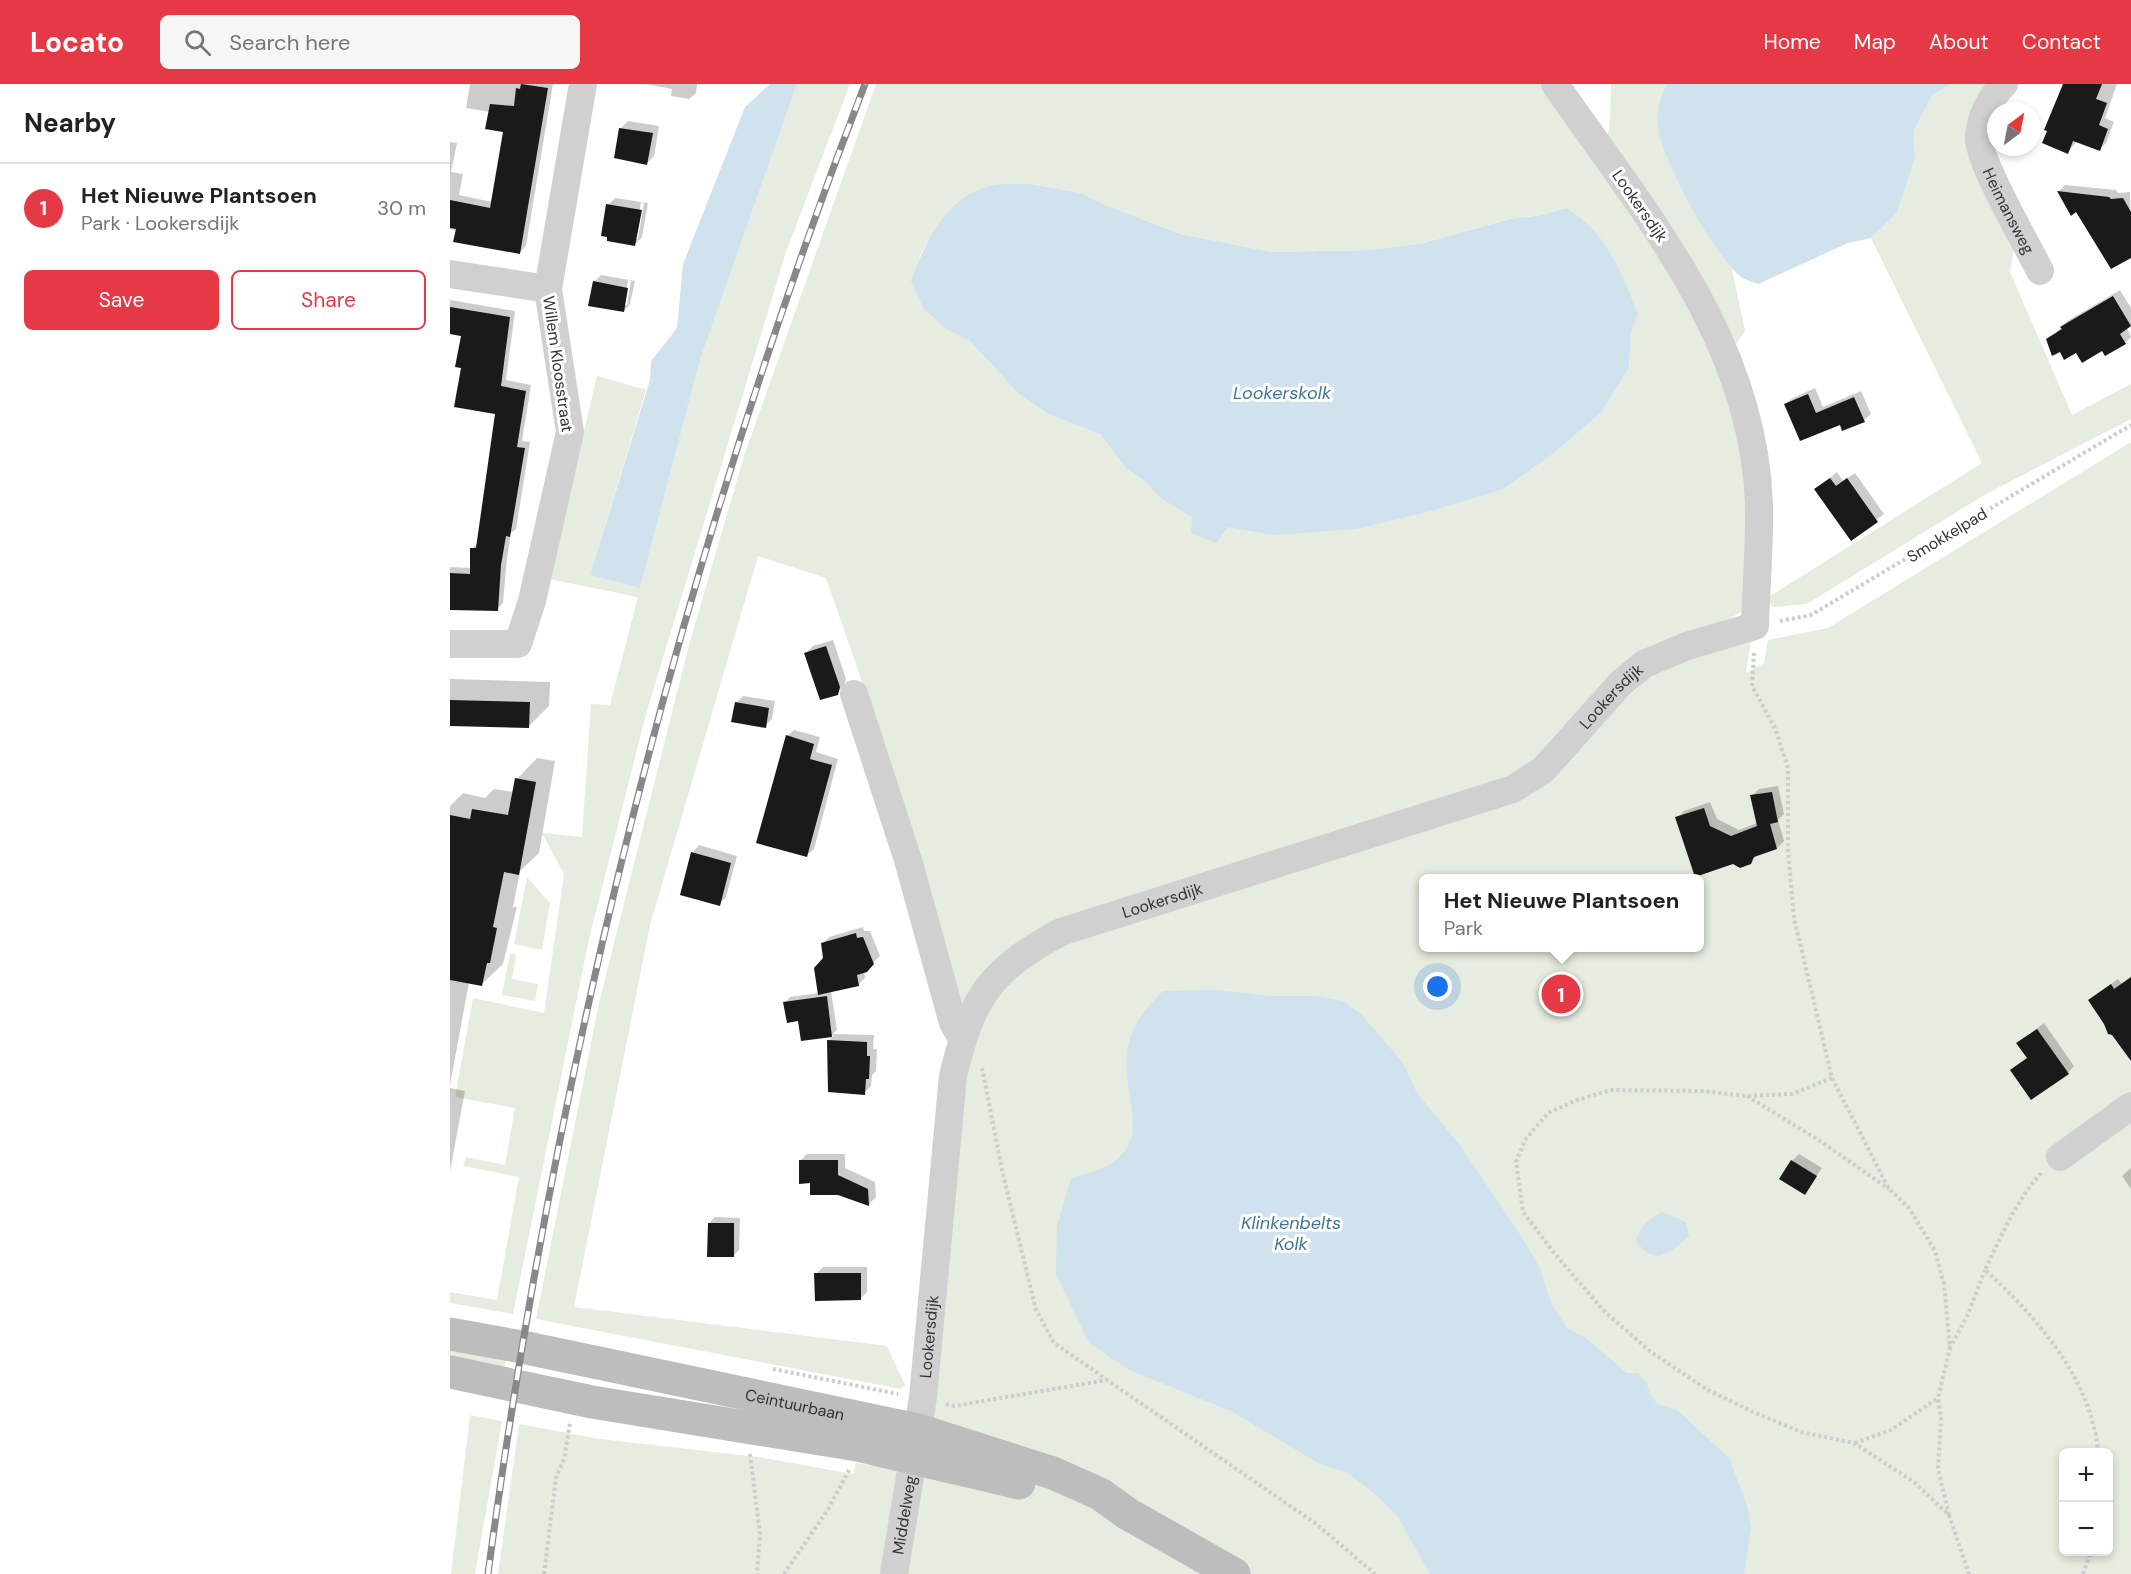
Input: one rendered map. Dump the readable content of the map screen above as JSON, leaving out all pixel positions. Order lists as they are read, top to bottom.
{
  "streets": {
    "street": [
      "Lookersdijk",
      "Heimansweg",
      "Willem Kloosstraat",
      "Ceintuurbaan",
      "Middelweg"
    ],
    "path": ["Smokkelpad"]
  },
  "crossings": [
    ["Lookersdijk", "Smokkelpad"],
    ["Lookersdijk", "Ceintuurbaan"],
    ["Lookersdijk", "Middelweg"],
    ["Ceintuurbaan", "Middelweg"]
  ],
  "water": ["Lookerskolk", "Klinkenbelts Kolk"],
  "north": "top right",
  "page": {
    "header": "Locato",
    "search": "Search here",
    "nav": [
      "Home",
      "Map",
      "About",
      "Contact"
    ],
    "heading": "Nearby",
    "list": [
      {
        "mark": "1",
        "name": "Het Nieuwe Plantsoen",
        "note": "Park · Lookersdijk",
        "value": "30 m"
      }
    ],
    "buttons": ["Save", "Share"],
    "popup": ["Het Nieuwe Plantsoen", "Park"],
    "pins": "1",
    "map_buttons": ["+", "−"]
  }
}
